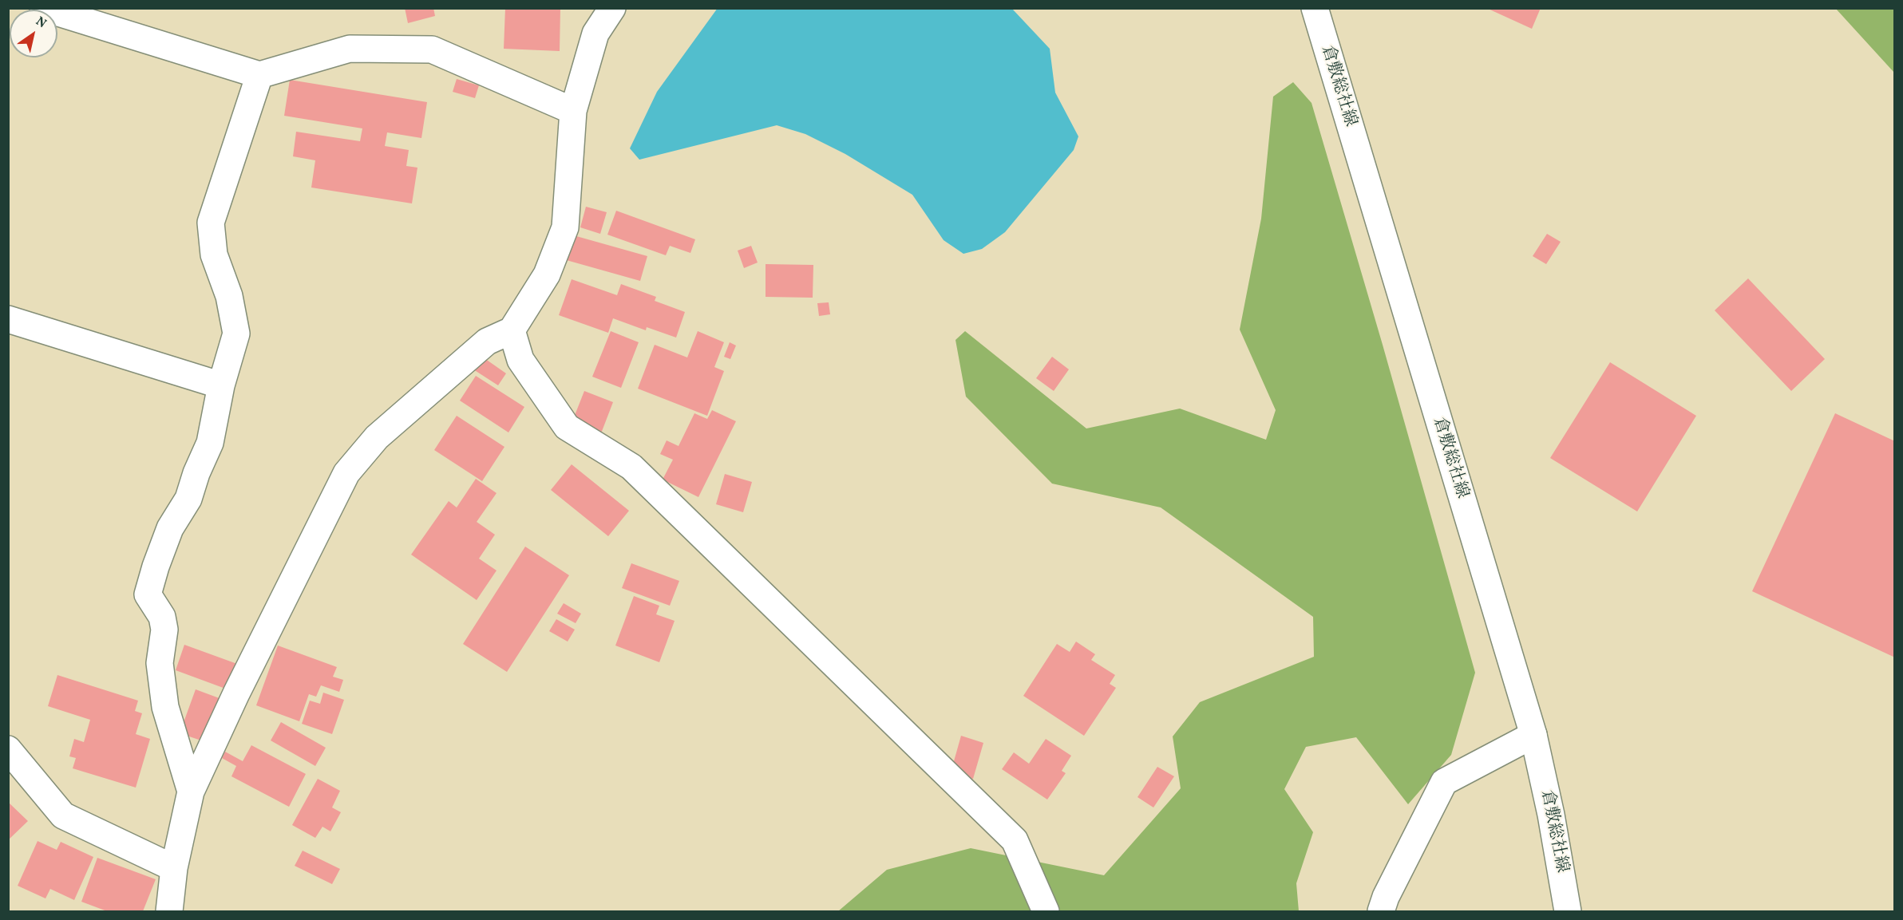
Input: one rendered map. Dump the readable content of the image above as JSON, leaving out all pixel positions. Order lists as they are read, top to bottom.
{
  "streets": {
    "street": ["倉敷総社線"]
  },
  "north": "top right"
}
